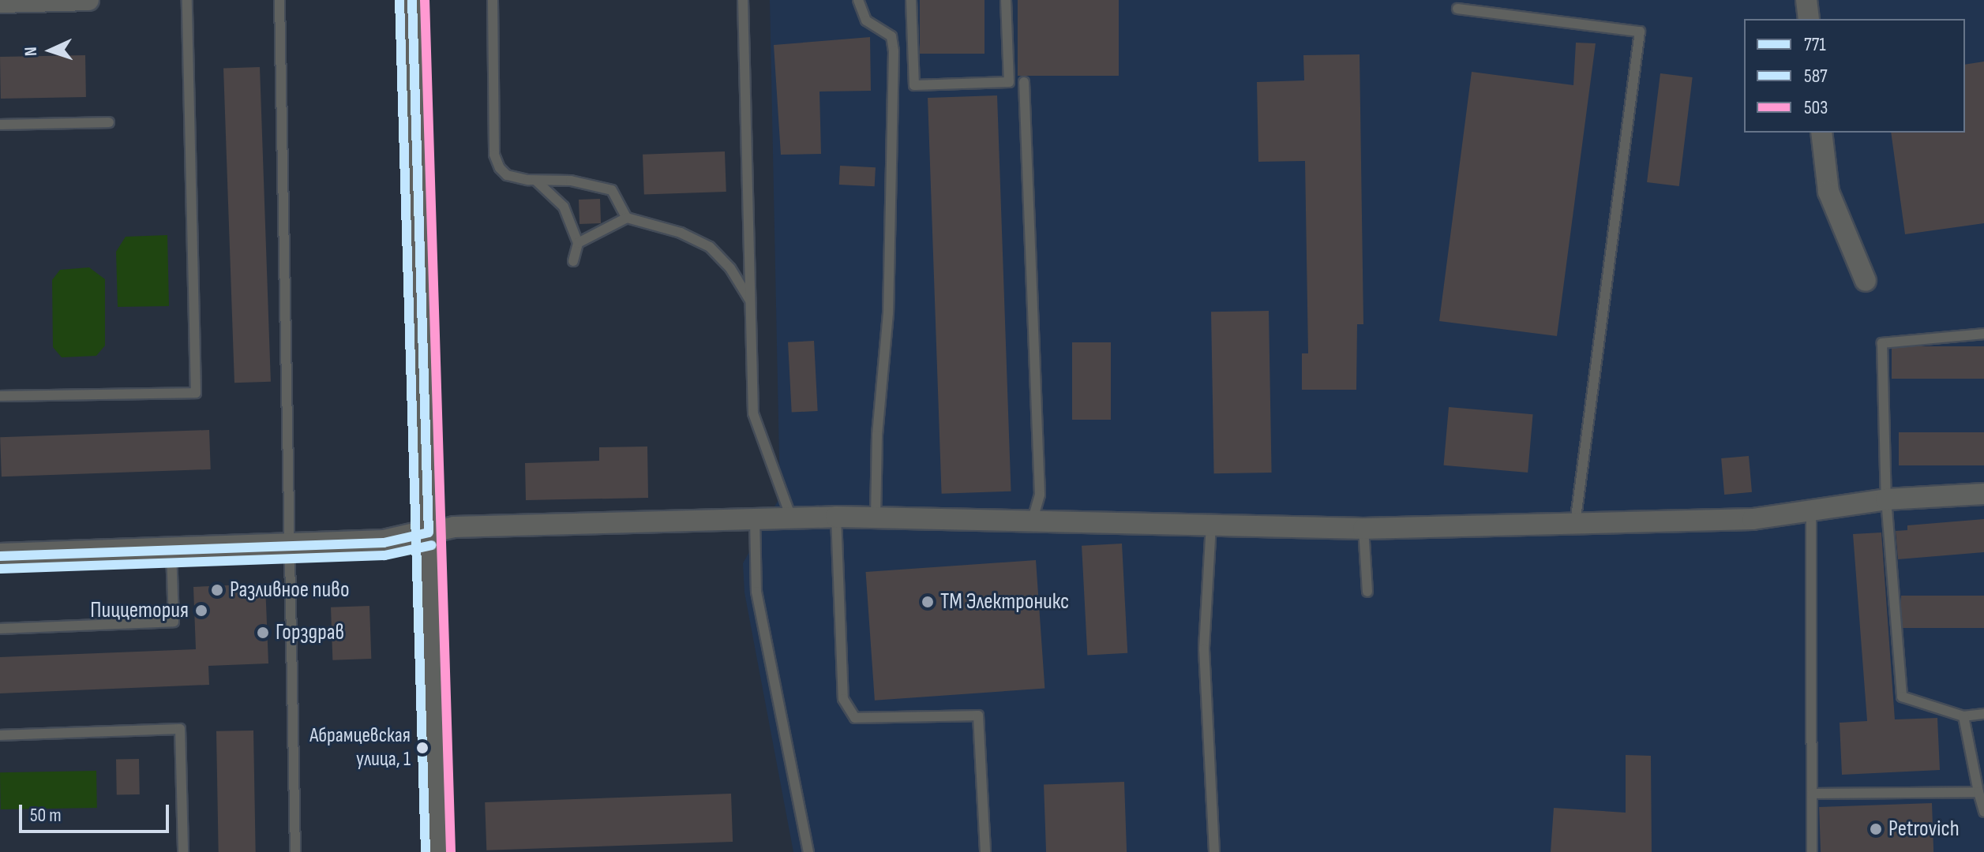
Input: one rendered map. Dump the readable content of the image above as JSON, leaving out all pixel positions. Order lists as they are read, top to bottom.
{
  "places": [
    "Разливное пиво",
    "ТМ Электроникс",
    "Пиццетория",
    "Горздрав",
    "Абрамцевская улица, 1",
    "Petrovich"
  ],
  "lines": ["transit line 771", "transit line 587", "transit line 503"],
  "legend": ["771", "587", "503"],
  "scale_bar": "50 m",
  "north": "left"
}
